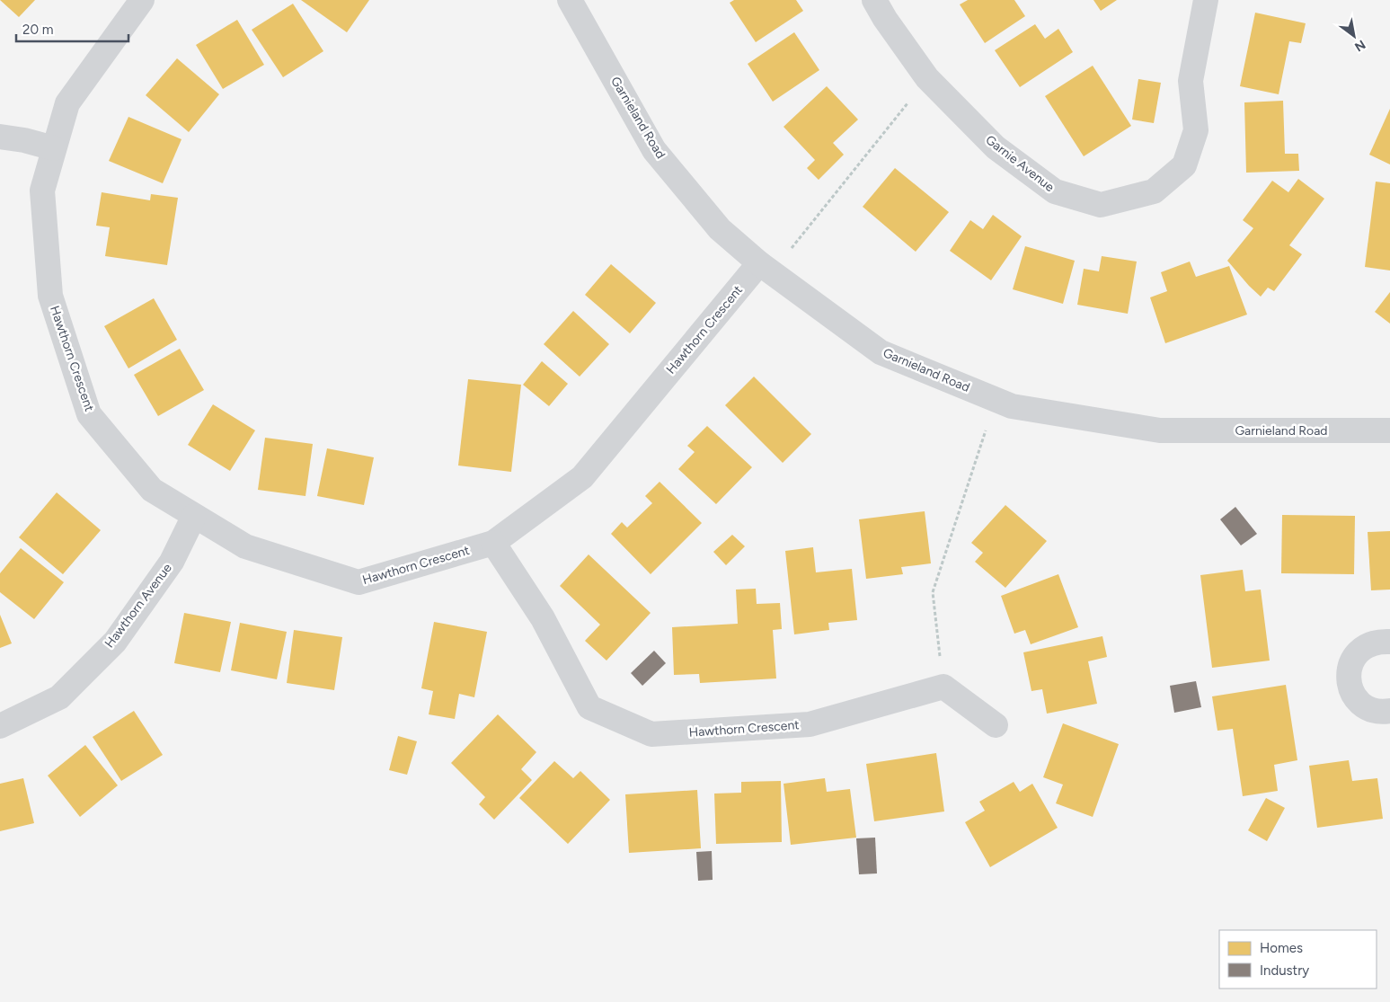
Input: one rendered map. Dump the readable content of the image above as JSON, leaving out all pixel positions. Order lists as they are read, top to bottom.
{
  "streets": {
    "street": [
      "Garnieland Road",
      "Garnie Avenue",
      "Hawthorn Crescent",
      "Hawthorn Avenue"
    ]
  },
  "crossings": [
    ["Garnieland Road", "Hawthorn Crescent"],
    ["Hawthorn Crescent", "Hawthorn Avenue"]
  ],
  "legend": ["Homes", "Industry"],
  "scale_bar": "20 m",
  "north": "bottom right"
}
